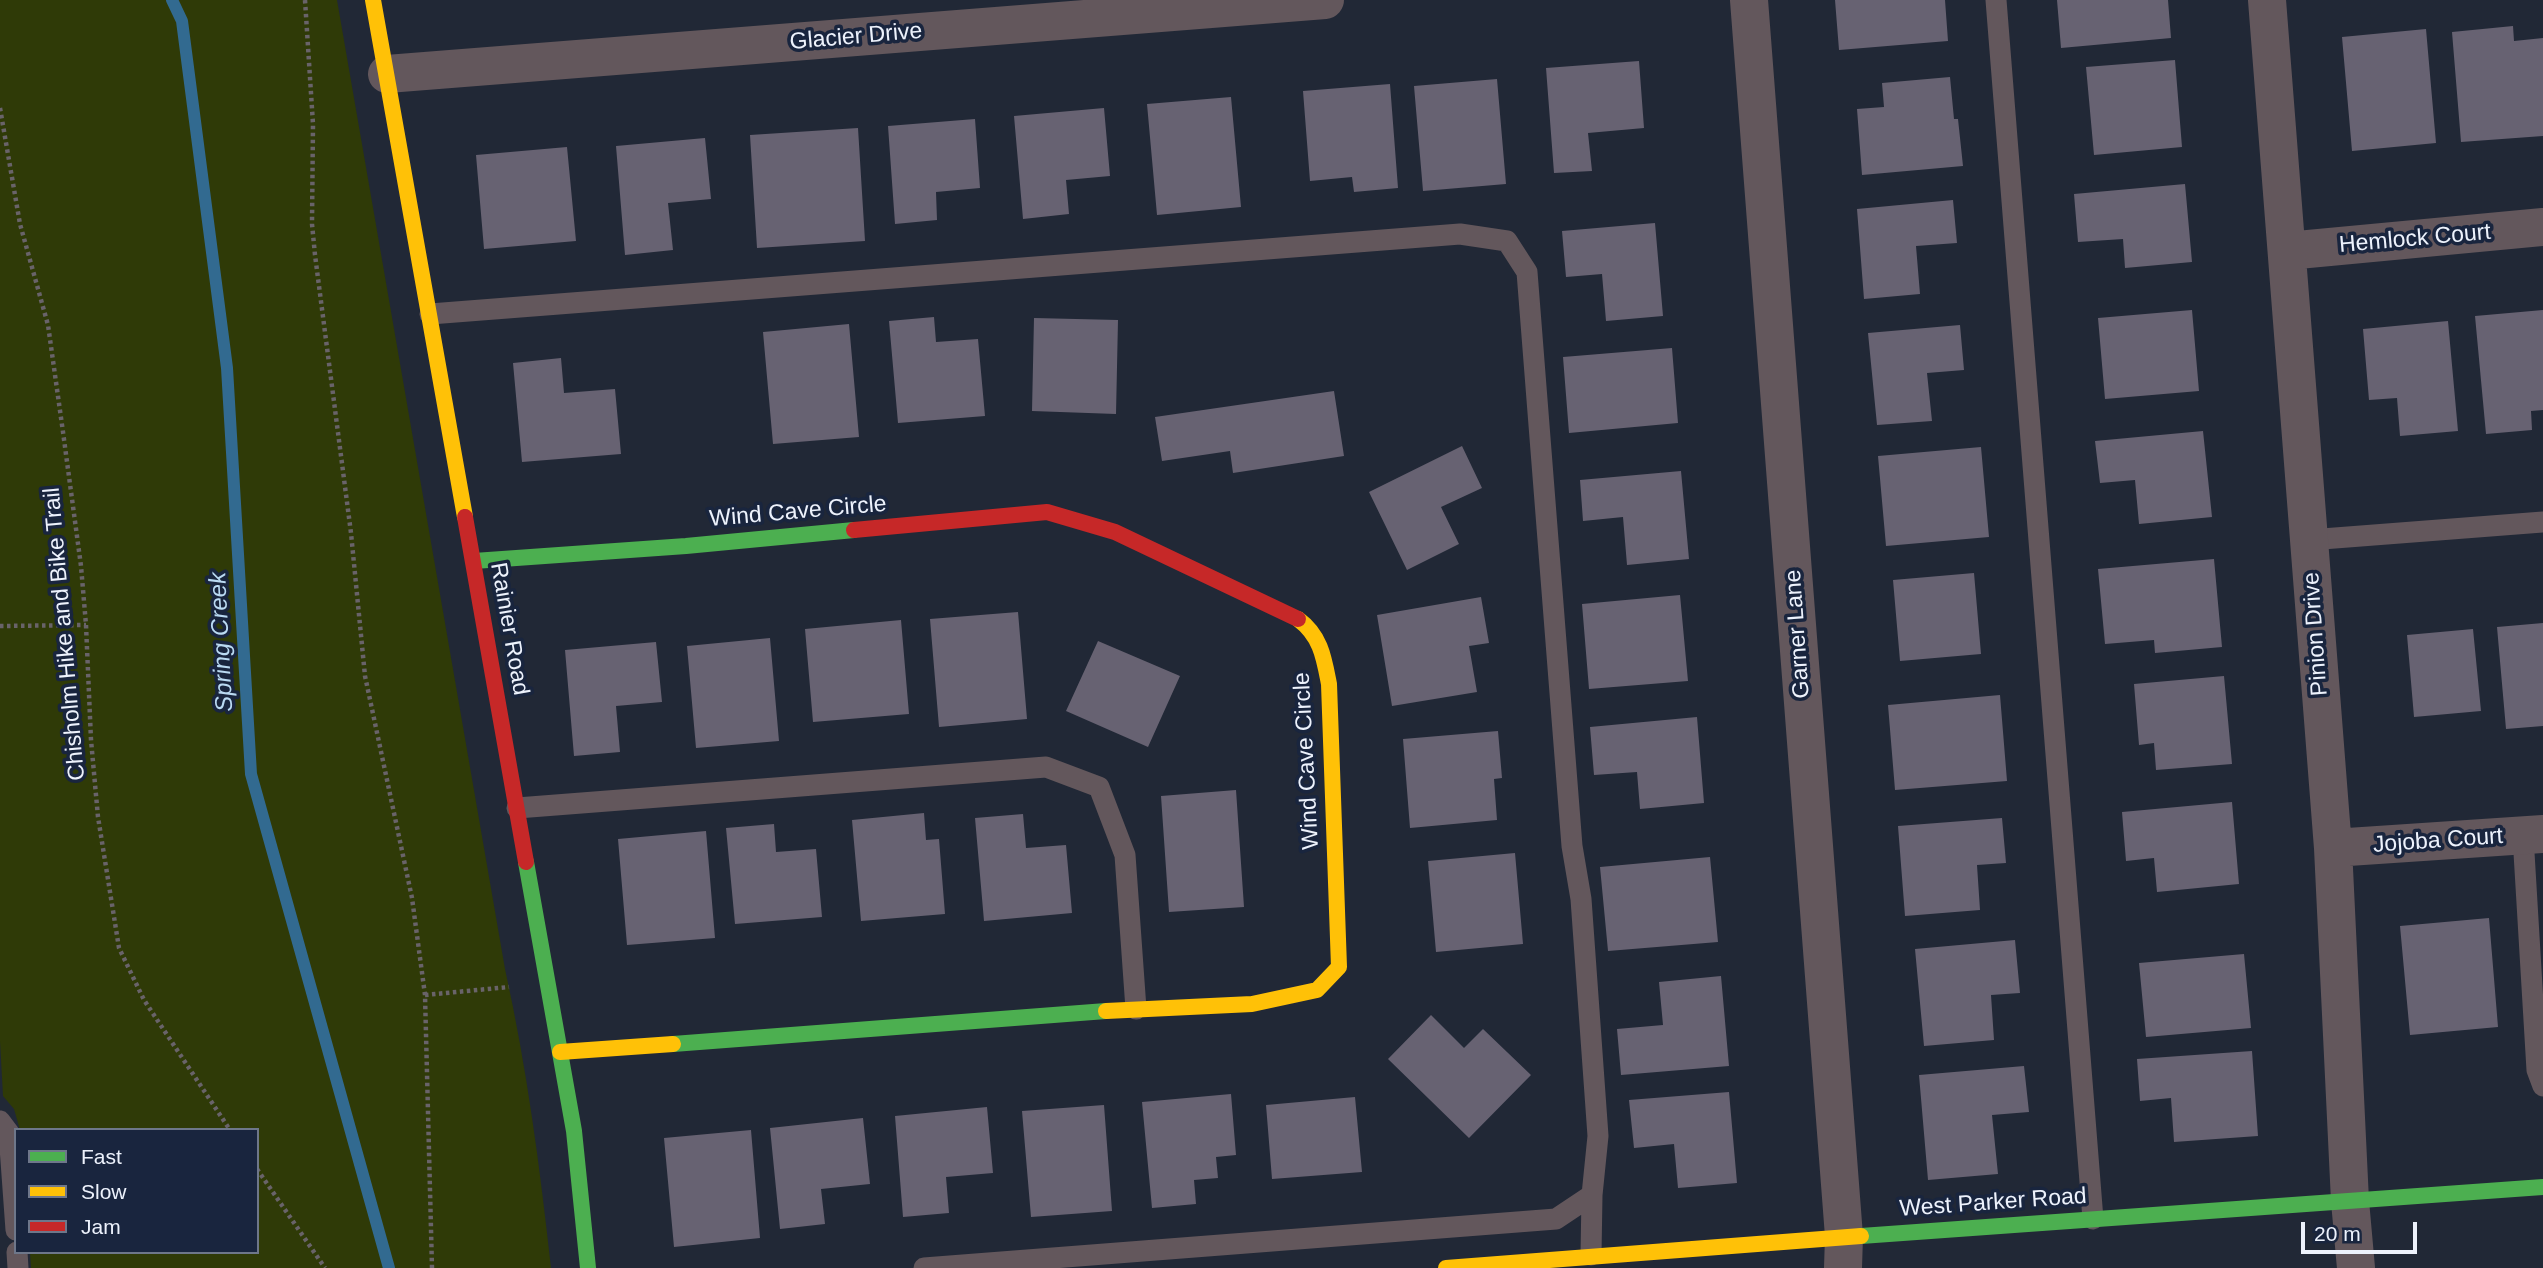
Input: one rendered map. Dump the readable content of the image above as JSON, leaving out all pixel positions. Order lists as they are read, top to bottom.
{
  "streets": {
    "street": [
      "Glacier Drive",
      "Hemlock Court",
      "Wind Cave Circle",
      "Rainier Road",
      "Garner Lane",
      "Pinion Drive",
      "Jojoba Court",
      "West Parker Road"
    ],
    "path": ["Chisholm Hike and Bike Trail"]
  },
  "crossings": [
    ["Glacier Drive", "Rainier Road"],
    ["Hemlock Court", "Pinion Drive"],
    ["Wind Cave Circle", "Rainier Road"],
    ["Garner Lane", "West Parker Road"],
    ["Pinion Drive", "Jojoba Court"],
    ["Pinion Drive", "West Parker Road"]
  ],
  "water": ["Spring Creek"],
  "legend": ["Fast", "Slow", "Jam"],
  "scale_bar": "20 m"
}
